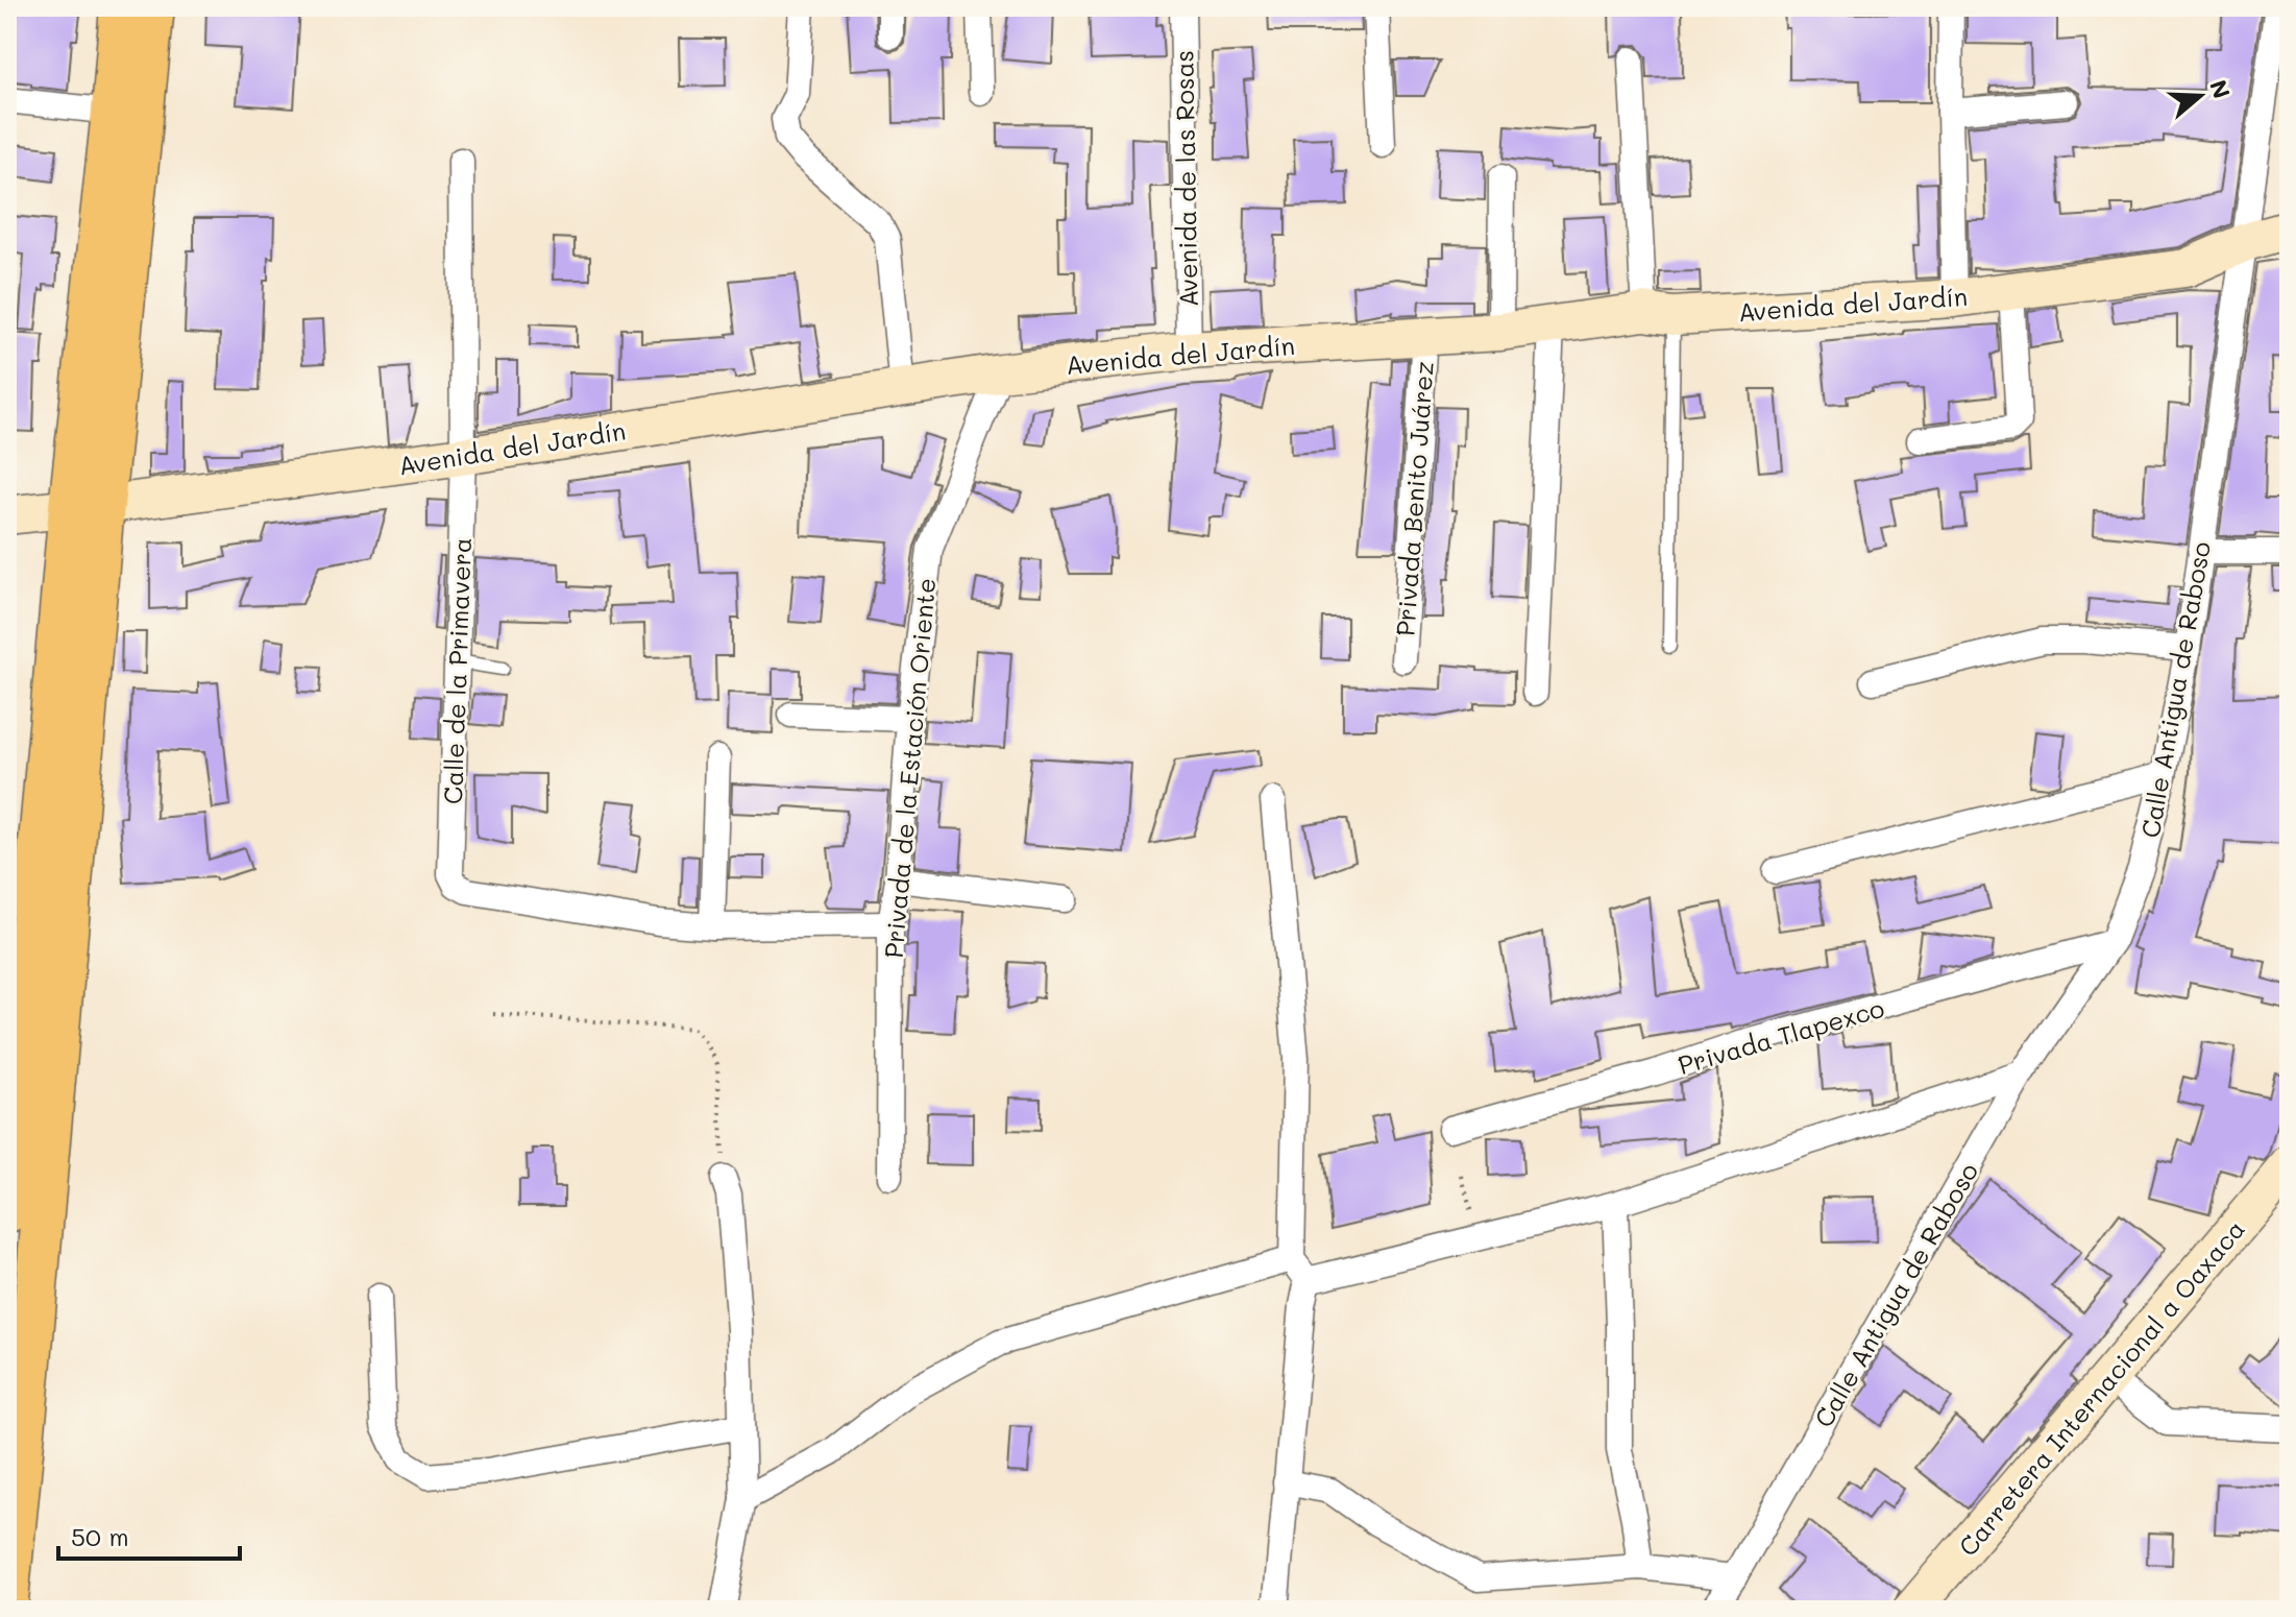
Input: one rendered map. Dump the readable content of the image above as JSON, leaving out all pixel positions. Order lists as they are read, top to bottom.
{
  "streets": {
    "main road": ["Avenida del Jardín", "Carretera Internacional a Oaxaca"],
    "street": [
      "Avenida de las Rosas",
      "Privada Benito Juárez",
      "Calle de la Primavera",
      "Calle Antigua de Raboso",
      "Privada de la Estación Oriente",
      "Privada Tlapexco"
    ]
  },
  "crossings": [
    ["Avenida de las Rosas", "Avenida del Jardín"],
    ["Avenida del Jardín", "Privada Benito Juárez"],
    ["Avenida del Jardín", "Calle de la Primavera"],
    ["Avenida del Jardín", "Calle Antigua de Raboso"],
    ["Avenida del Jardín", "Privada de la Estación Oriente"],
    ["Calle Antigua de Raboso", "Privada Tlapexco"]
  ],
  "scale_bar": "50 m",
  "north": "right"
}
